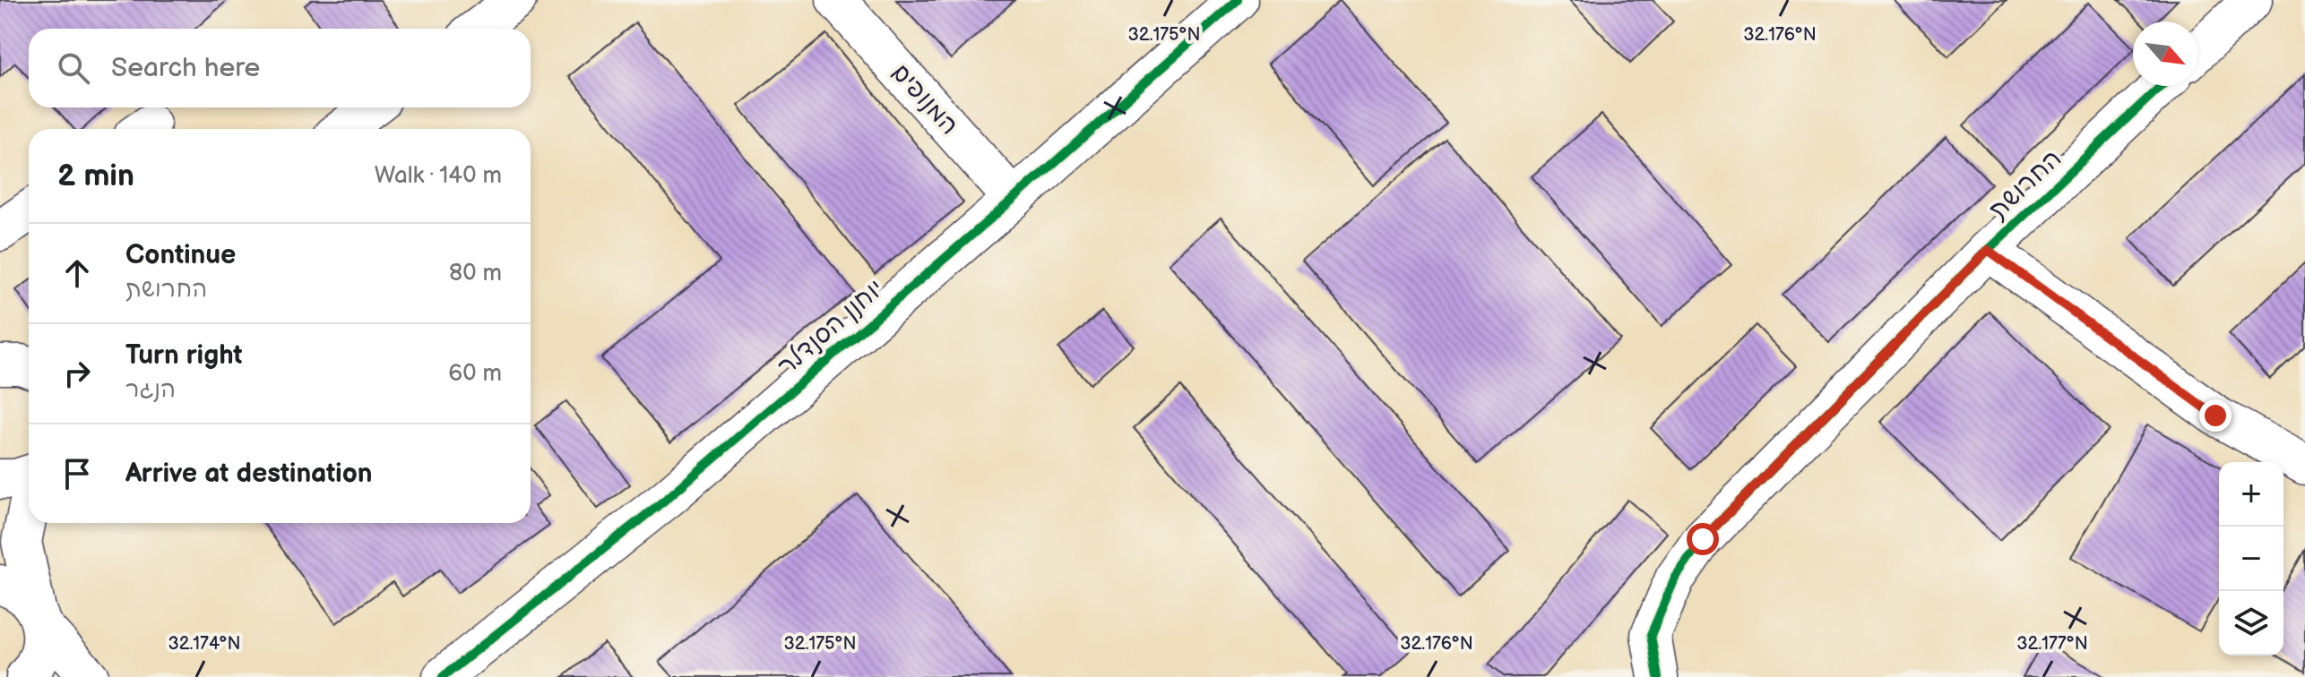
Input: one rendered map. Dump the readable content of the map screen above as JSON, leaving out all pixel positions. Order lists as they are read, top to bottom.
{
  "streets": {
    "street": ["המנופים", "החרושת", "יוחנן הסנדלר"]
  },
  "crossings": [
    ["המנופים", "יוחנן הסנדלר"]
  ],
  "north": "bottom right",
  "page": {
    "search": "Search here",
    "heading": ["2 min", "Walk · 140 m"],
    "list": [
      ["Continue", "החרושת", "80 m"],
      ["Turn right", "הנגר", "60 m"],
      "Arrive at destination"
    ],
    "map_buttons": ["+", "−"]
  },
  "coordinates": [
    "32.175°N",
    "32.176°N",
    "32.174°N",
    "32.177°N"
  ]
}
